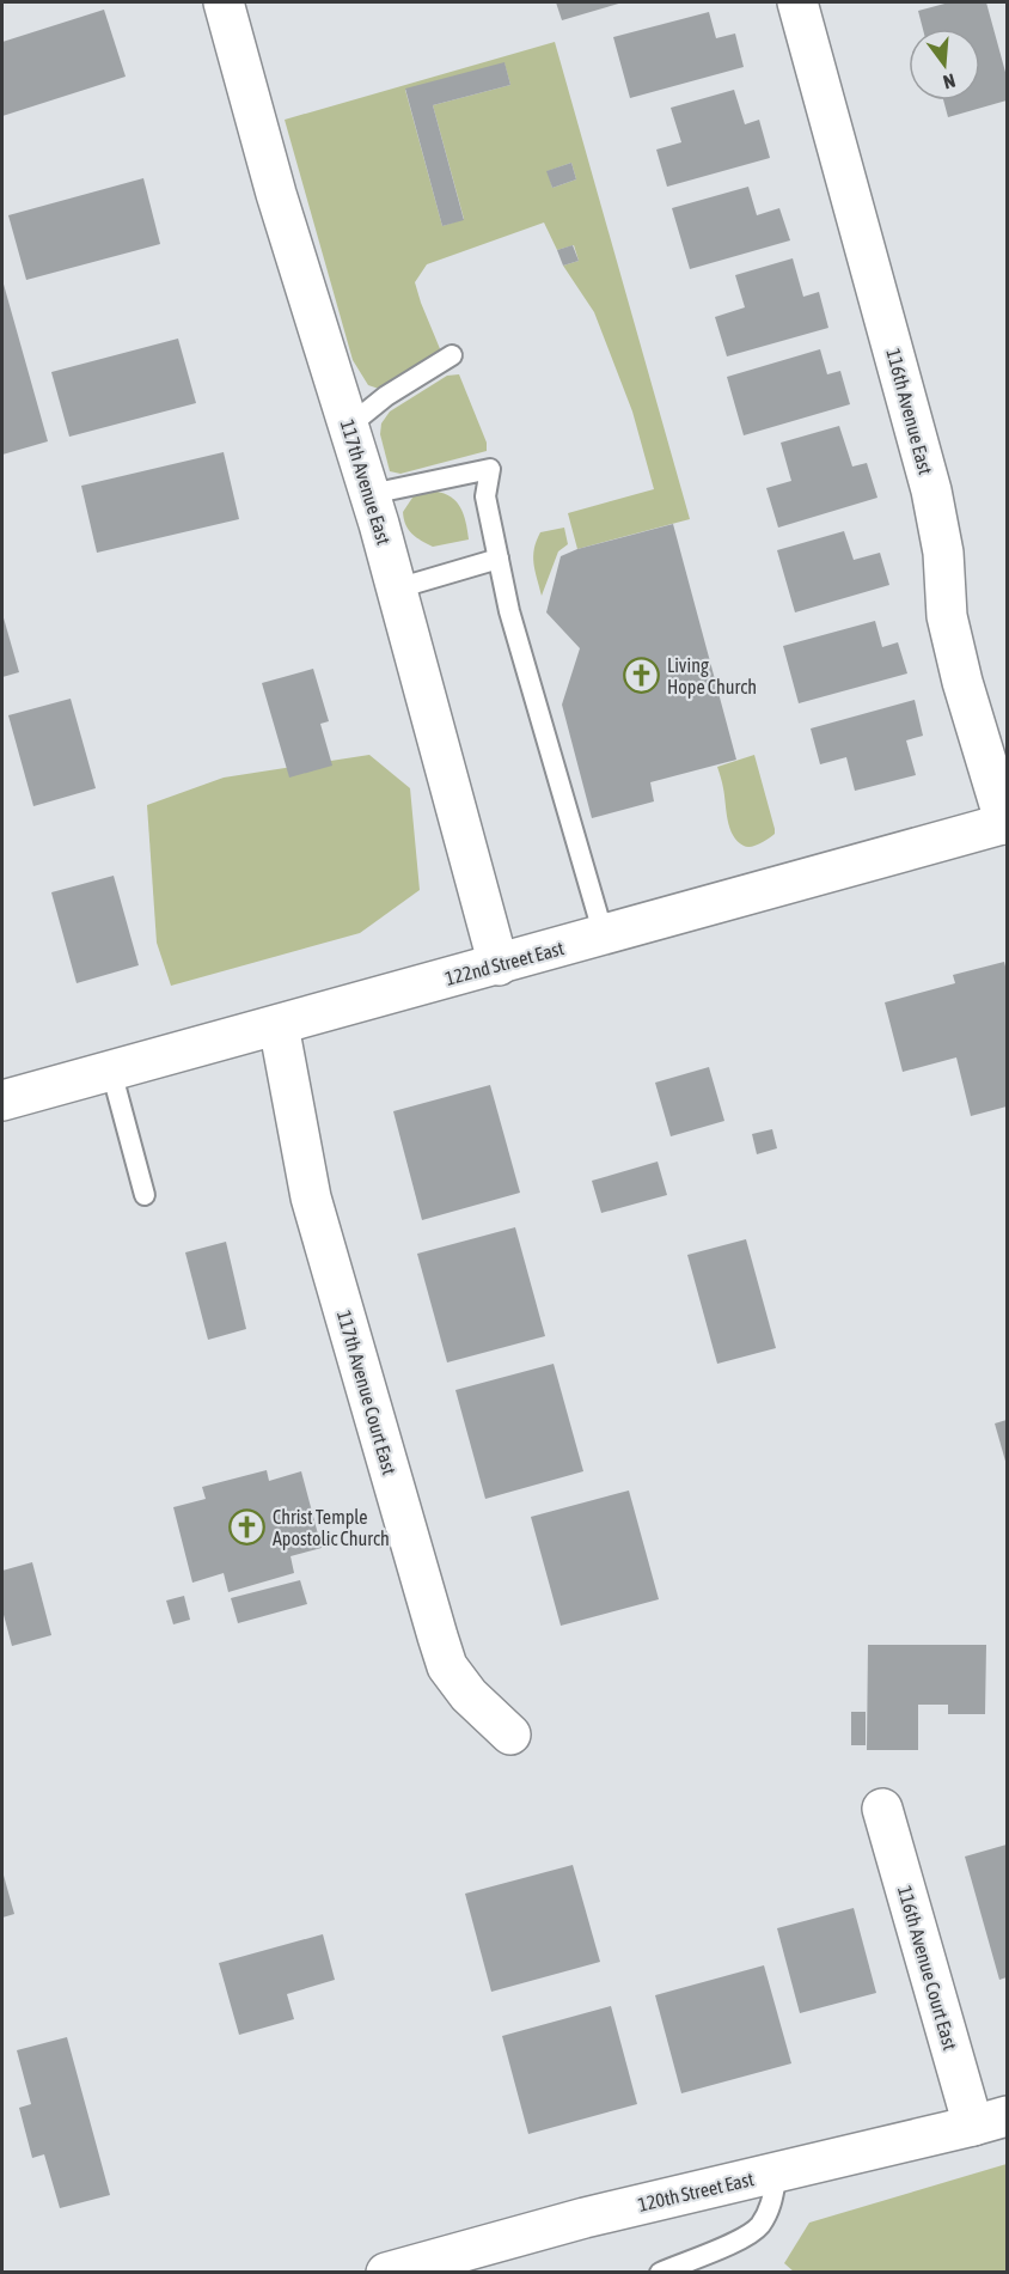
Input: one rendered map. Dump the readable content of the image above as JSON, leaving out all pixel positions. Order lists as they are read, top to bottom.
{
  "streets": {
    "street": [
      "116th Avenue East",
      "117th Avenue East",
      "122nd Street East",
      "117th Avenue Court East",
      "116th Avenue Court East",
      "120th Street East"
    ]
  },
  "crossings": [
    ["116th Avenue East", "122nd Street East"],
    ["117th Avenue East", "122nd Street East"],
    ["122nd Street East", "117th Avenue Court East"],
    ["116th Avenue Court East", "120th Street East"]
  ],
  "places": {
    "church": ["Living Hope Church", "Christ Temple Apostolic Church"]
  },
  "north": "bottom"
}
